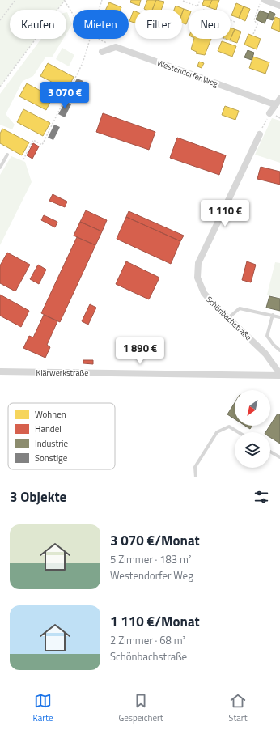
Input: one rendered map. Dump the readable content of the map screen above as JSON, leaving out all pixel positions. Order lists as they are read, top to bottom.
{
  "streets": {
    "street": ["Westendorfer Weg", "Schönbachstraße", "Klärwerkstraße"]
  },
  "crossings": [
    ["Schönbachstraße", "Klärwerkstraße"]
  ],
  "legend": [
    "Wohnen",
    "Handel",
    "Industrie",
    "Sonstige"
  ],
  "north": "bottom left",
  "page": {
    "chip": [
      "Kaufen",
      "Mieten",
      "Filter",
      "Neu"
    ],
    "price": ["3 070 €", "1 110 €", "1 890 €"],
    "heading": "3 Objekte",
    "list": [
      {
        "name": "3 070 €/Monat",
        "note": "5 Zimmer · 183 m² · Westendorfer Weg"
      },
      {
        "name": "1 110 €/Monat",
        "note": "2 Zimmer · 68 m² · Schönbachstraße"
      }
    ],
    "tabs": ["Karte", "Gespeichert", "Start"]
  }
}
